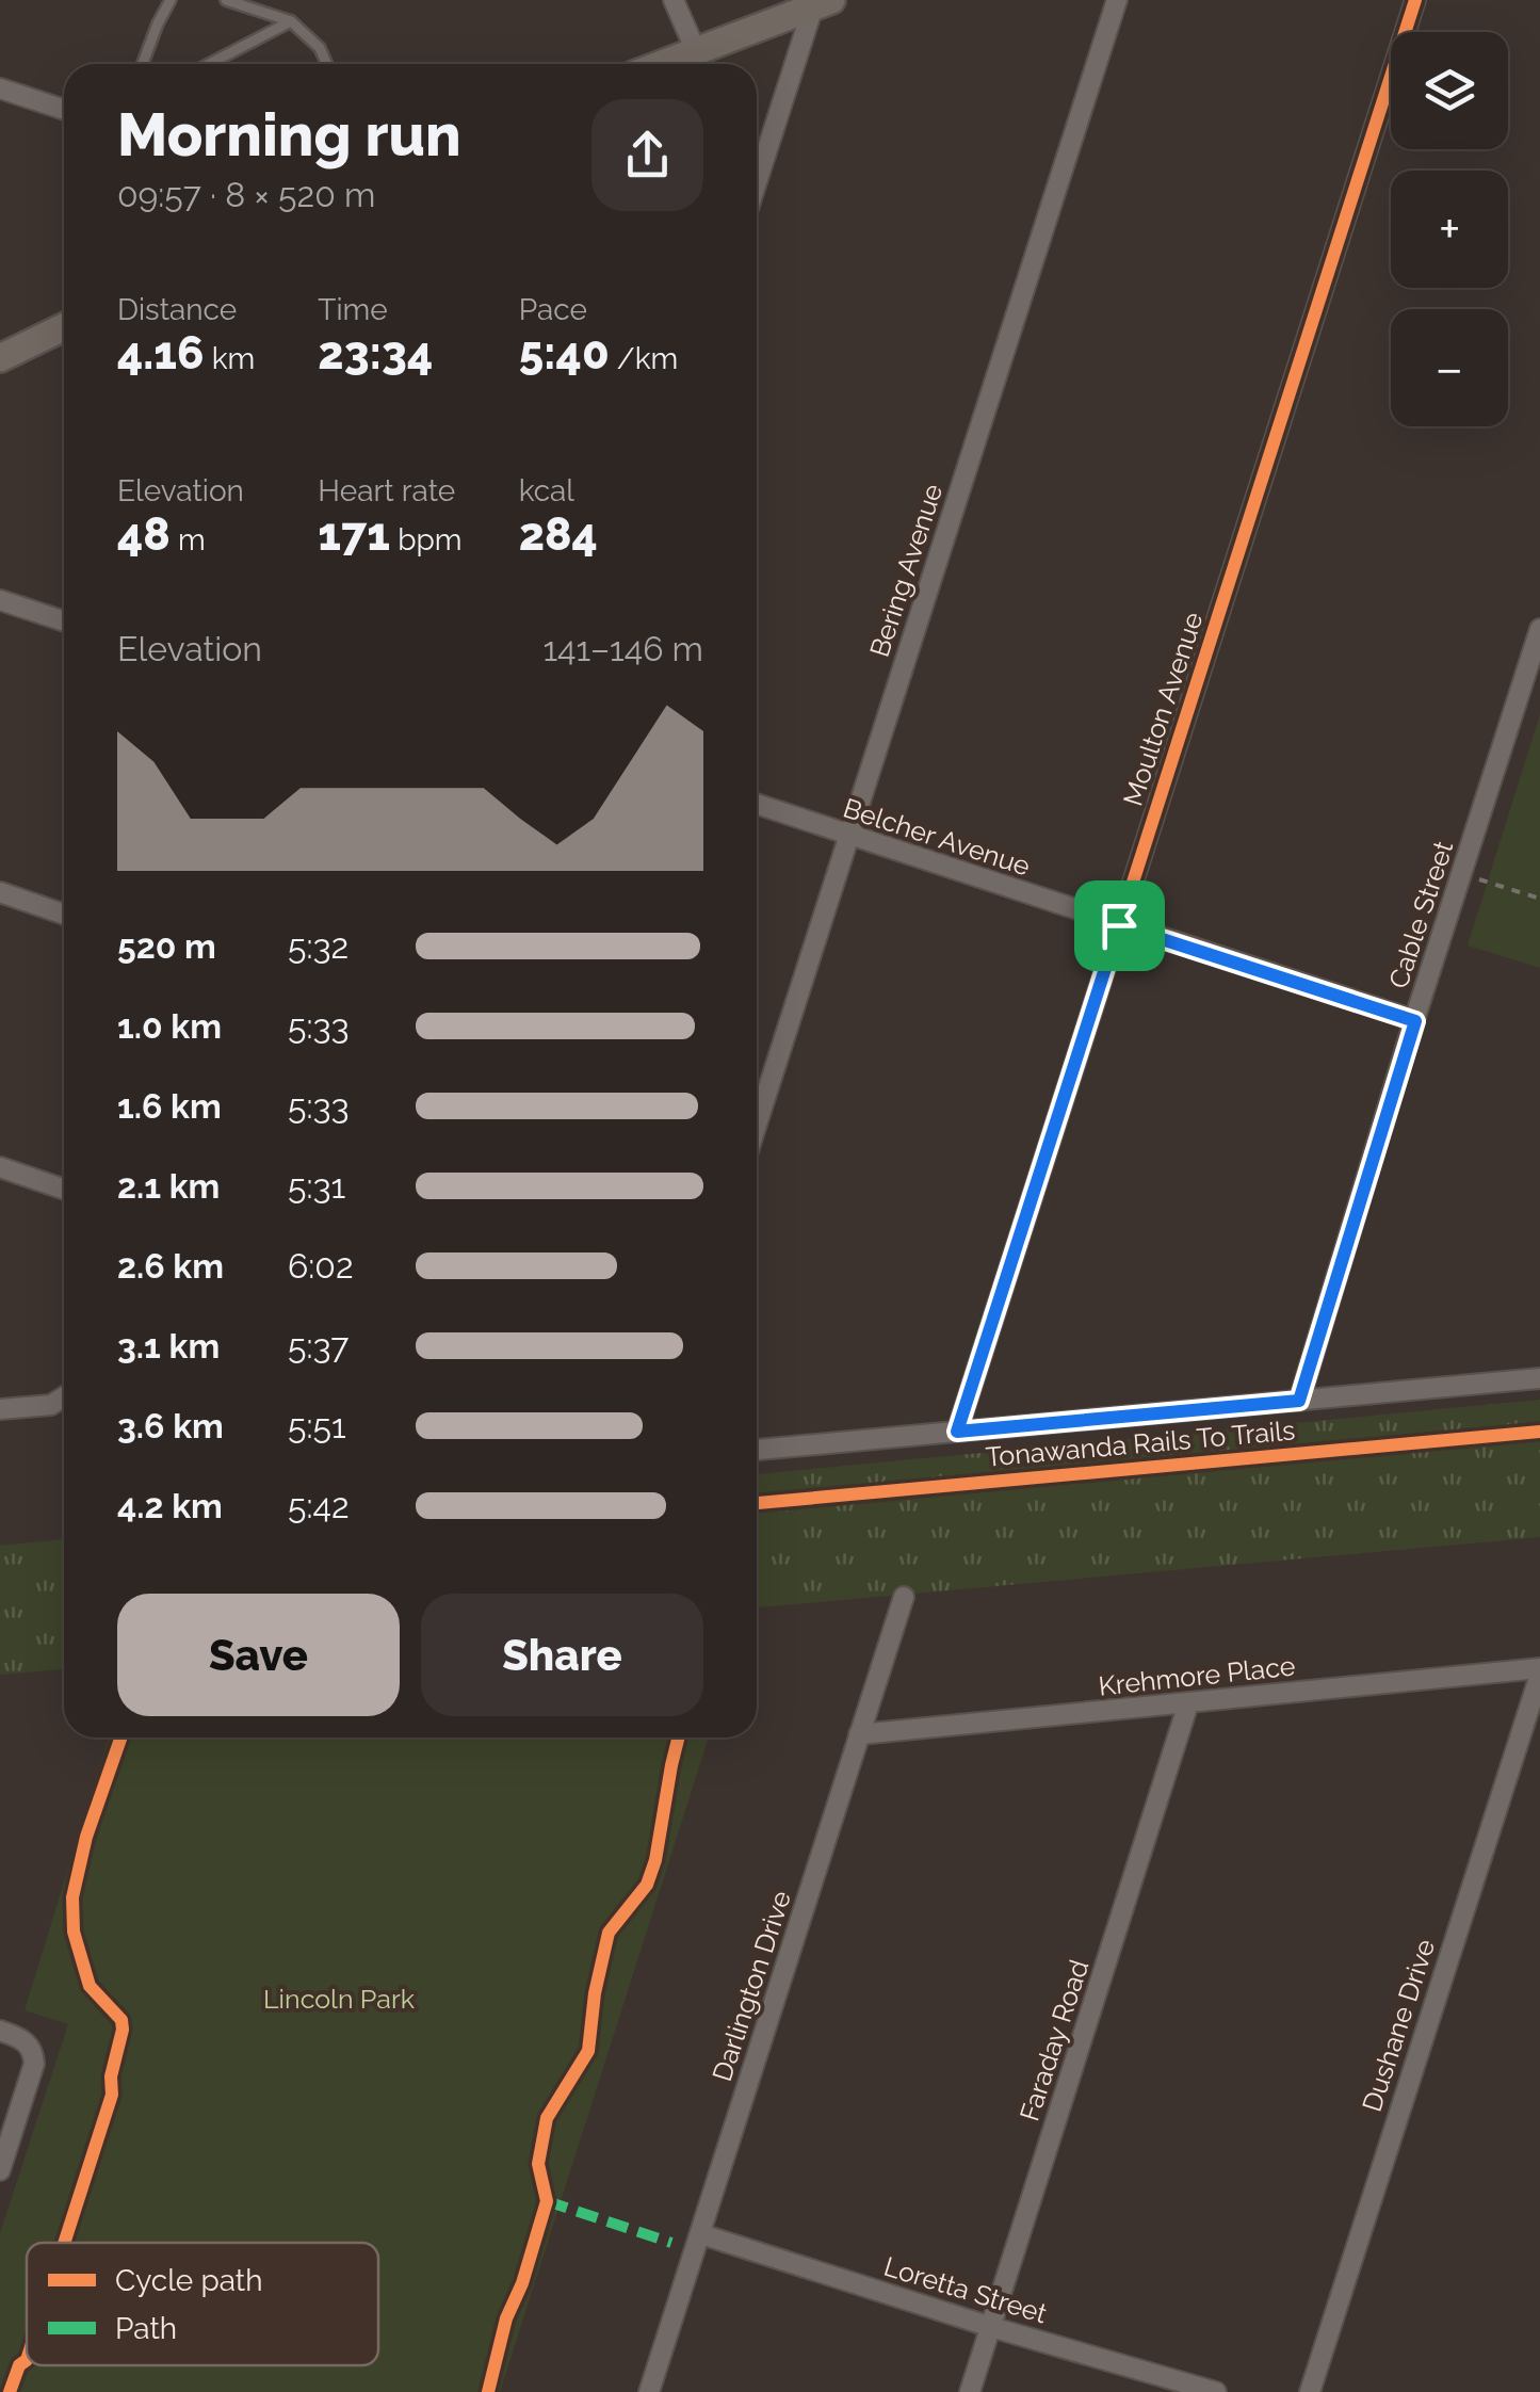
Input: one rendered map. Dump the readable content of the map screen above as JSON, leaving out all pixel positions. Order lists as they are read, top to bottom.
{
  "streets": {
    "street": [
      "Bering Avenue",
      "Moulton Avenue",
      "Belcher Avenue",
      "Cable Street",
      "Krehmore Place",
      "Darlington Drive",
      "Dushane Drive",
      "Faraday Road",
      "Loretta Street"
    ],
    "cycle path": ["Tonawanda Rails To Trails"]
  },
  "crossings": [
    ["Bering Avenue", "Belcher Avenue"],
    ["Moulton Avenue", "Belcher Avenue"],
    ["Belcher Avenue", "Cable Street"],
    ["Krehmore Place", "Darlington Drive"],
    ["Krehmore Place", "Dushane Drive"],
    ["Krehmore Place", "Faraday Road"],
    ["Darlington Drive", "Loretta Street"],
    ["Faraday Road", "Loretta Street"]
  ],
  "parks": ["Lincoln Park"],
  "legend": ["Cycle path", "Path"],
  "page": {
    "map_buttons": ["+", "−"],
    "heading": ["Morning run", "09:57 · 8 × 520 m"],
    "stats": [
      ["Distance", "4.16 km"],
      ["Time", "23:34"],
      ["Pace", "5:40 /km"],
      ["Elevation", "48 m"],
      ["Heart rate", "171 bpm"],
      ["kcal", "284"]
    ],
    "chart": ["Elevation", "141–146 m"],
    "list": [
      {
        "name": "520 m",
        "note": "5:32"
      },
      {
        "name": "1.0 km",
        "note": "5:33"
      },
      {
        "name": "1.6 km",
        "note": "5:33"
      },
      {
        "name": "2.1 km",
        "note": "5:31"
      },
      {
        "name": "2.6 km",
        "note": "6:02"
      },
      {
        "name": "3.1 km",
        "note": "5:37"
      },
      {
        "name": "3.6 km",
        "note": "5:51"
      },
      {
        "name": "4.2 km",
        "note": "5:42"
      }
    ],
    "buttons": ["Save", "Share"]
  }
}
